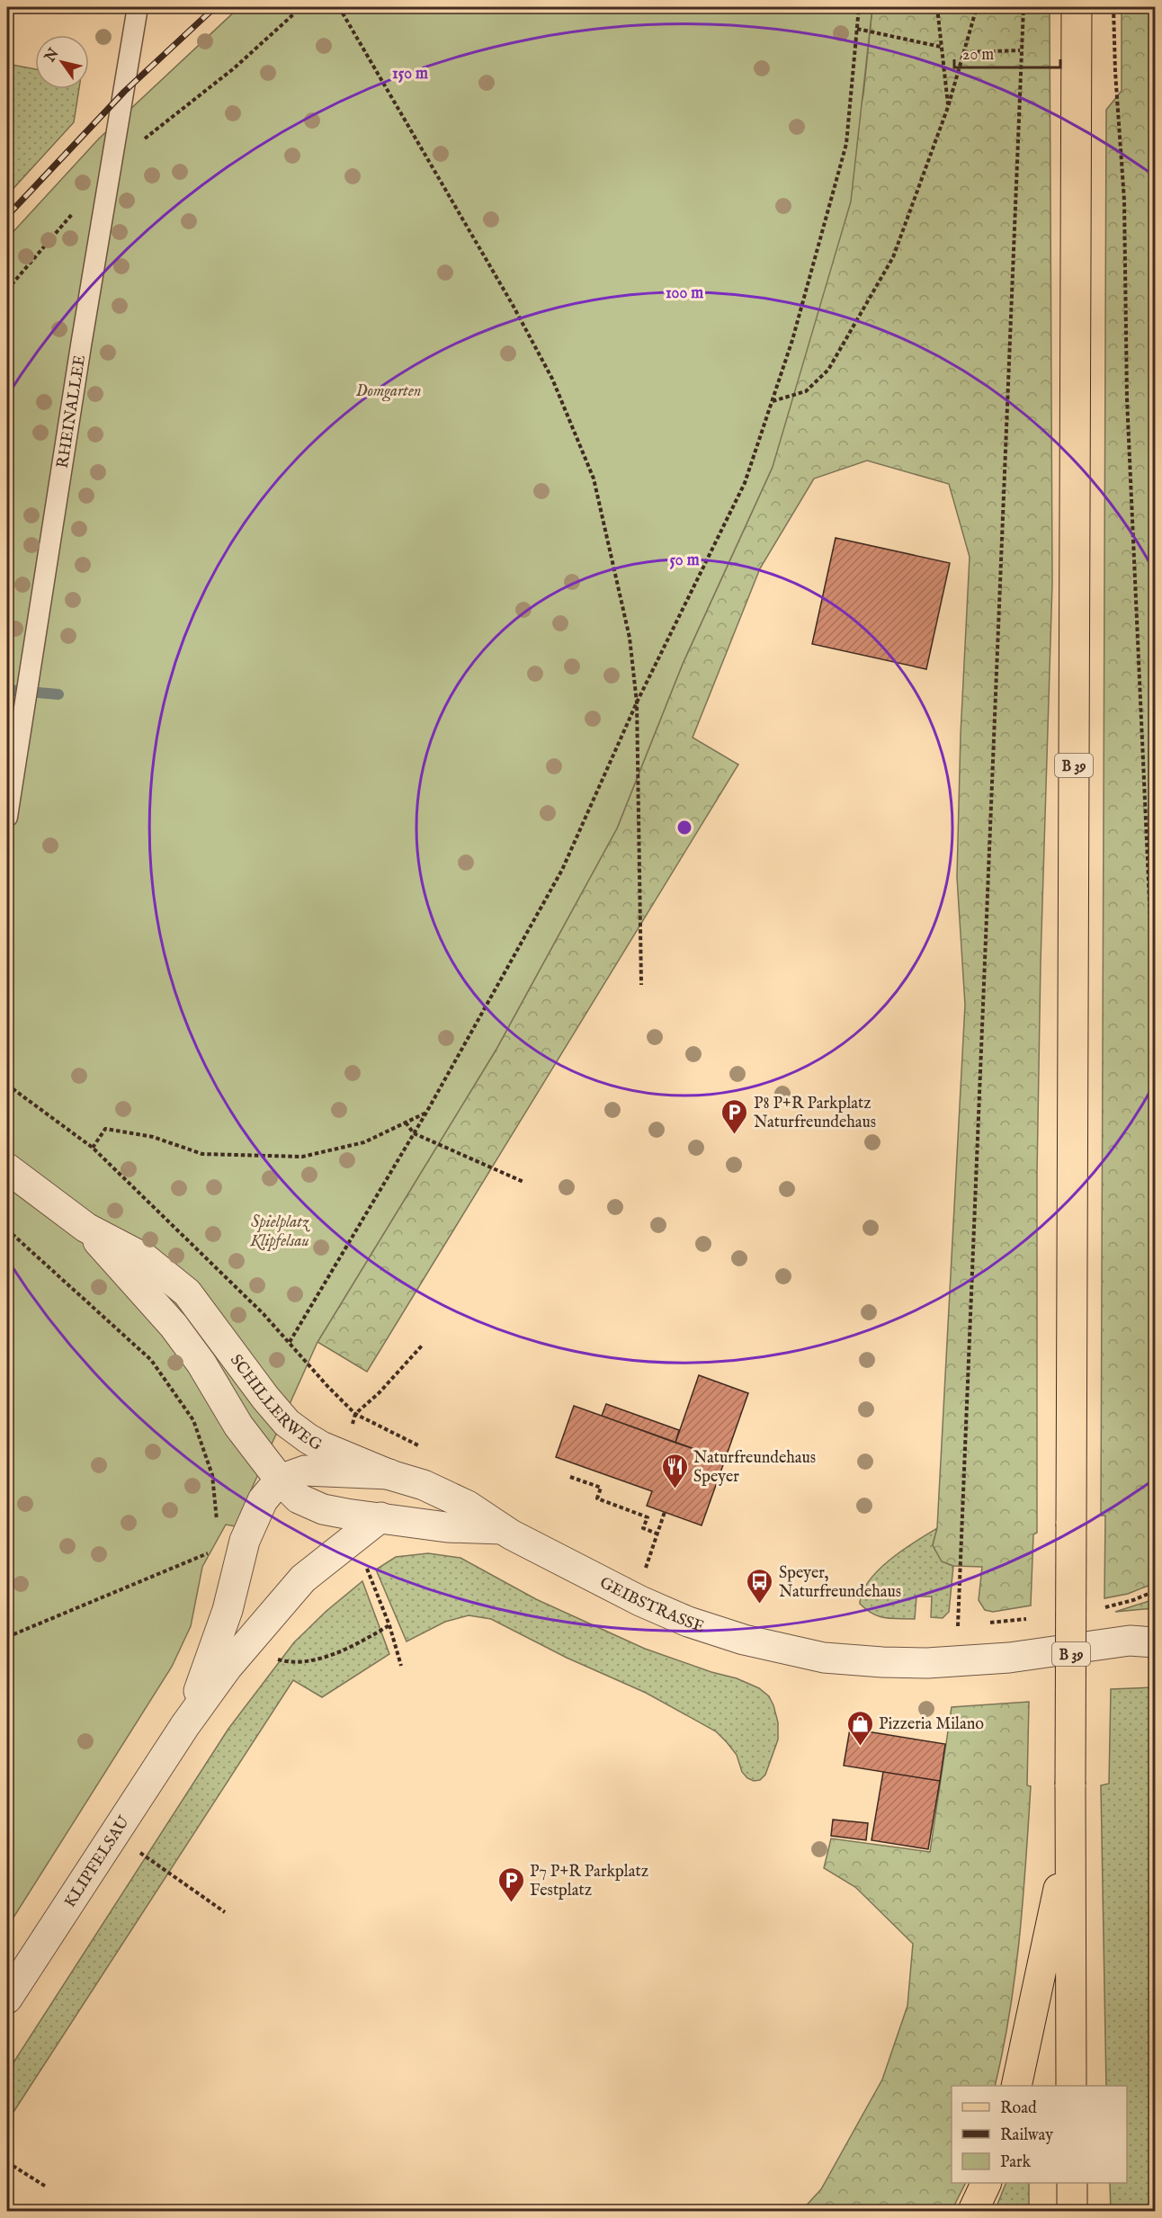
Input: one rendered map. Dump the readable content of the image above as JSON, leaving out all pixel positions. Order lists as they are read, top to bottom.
{
  "streets": {
    "main road": ["B 39"],
    "street": ["SCHILLERWEG", "GEIBSTRASSE", "KLIPFELSAU"],
    "lane": ["RHEINALLEE"]
  },
  "crossings": [
    ["SCHILLERWEG", "GEIBSTRASSE"],
    ["SCHILLERWEG", "KLIPFELSAU"],
    ["GEIBSTRASSE", "KLIPFELSAU"]
  ],
  "parks": ["Domgarten", "Spielplatz Klipfelsau"],
  "places": {
    "parking": ["P8 P+R Parkplatz Naturfreundehaus", "P7 P+R Parkplatz Festplatz"],
    "restaurant": ["Naturfreundehaus Speyer"],
    "bus stop": ["Speyer, Naturfreundehaus"],
    "shop": ["Pizzeria Milano"]
  },
  "legend": ["Road", "Railway", "Park"],
  "scale_bar": "20 m",
  "north": "top left",
  "rings": ["150 m", "100 m", "50 m"]
}
